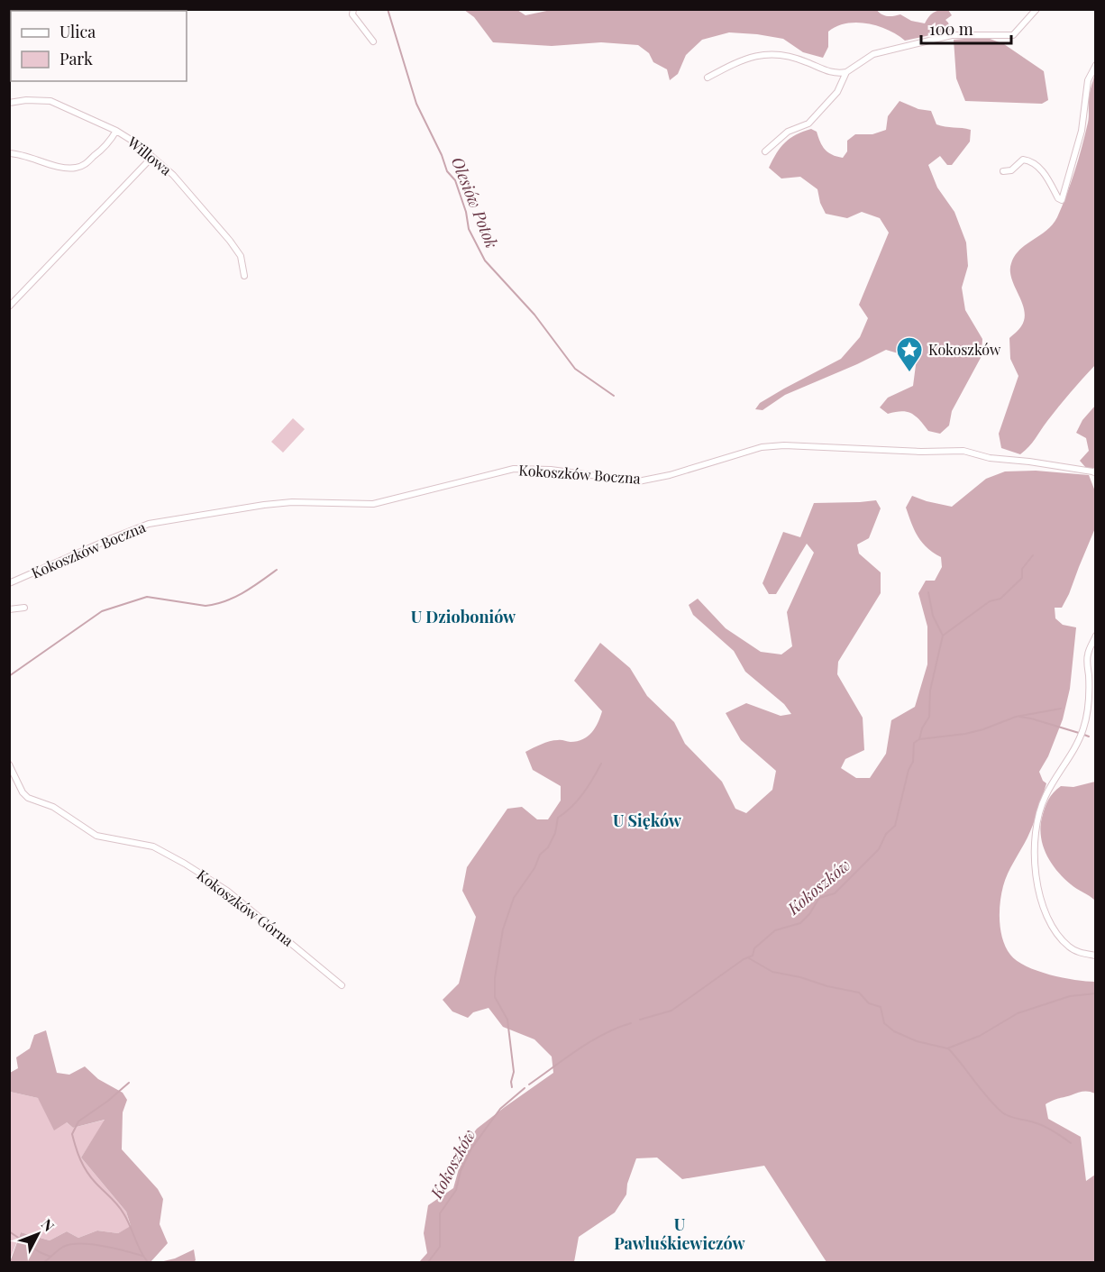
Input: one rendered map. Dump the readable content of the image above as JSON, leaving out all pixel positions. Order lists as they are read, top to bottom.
{
  "streets": {
    "street": ["Willowa", "Kokoszków Boczna", "Kokoszków Górna"]
  },
  "districts": ["U Dzioboniów", "U Sięków", "U Pawluśkiewiczów"],
  "water": ["Olesiów Potok", "Kokoszków"],
  "places": {
    "place": ["Kokoszków"]
  },
  "legend": ["Ulica", "Park"],
  "scale_bar": "100 m",
  "north": "top right"
}
